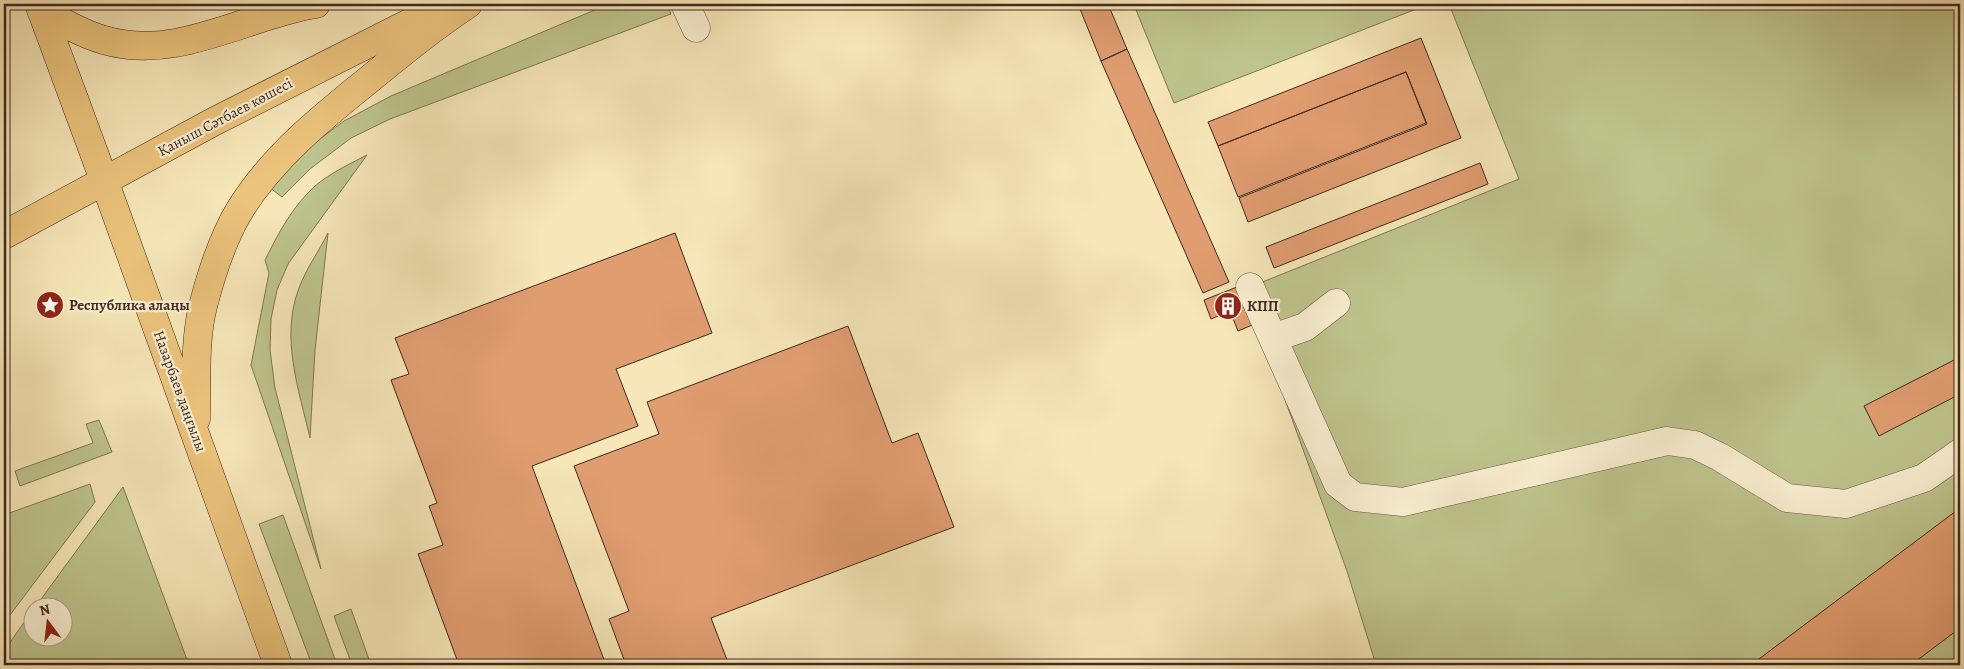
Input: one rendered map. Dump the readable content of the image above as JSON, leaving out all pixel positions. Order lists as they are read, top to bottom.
{
  "streets": {
    "main road": ["Қаныш Сәтбаев көшесі", "Назарбаев даңғылы"]
  },
  "crossings": [
    ["Қаныш Сәтбаев көшесі", "Назарбаев даңғылы"]
  ],
  "places": {
    "place": ["Республика алаңы"],
    "building": ["КПП"]
  },
  "north": "top"
}
